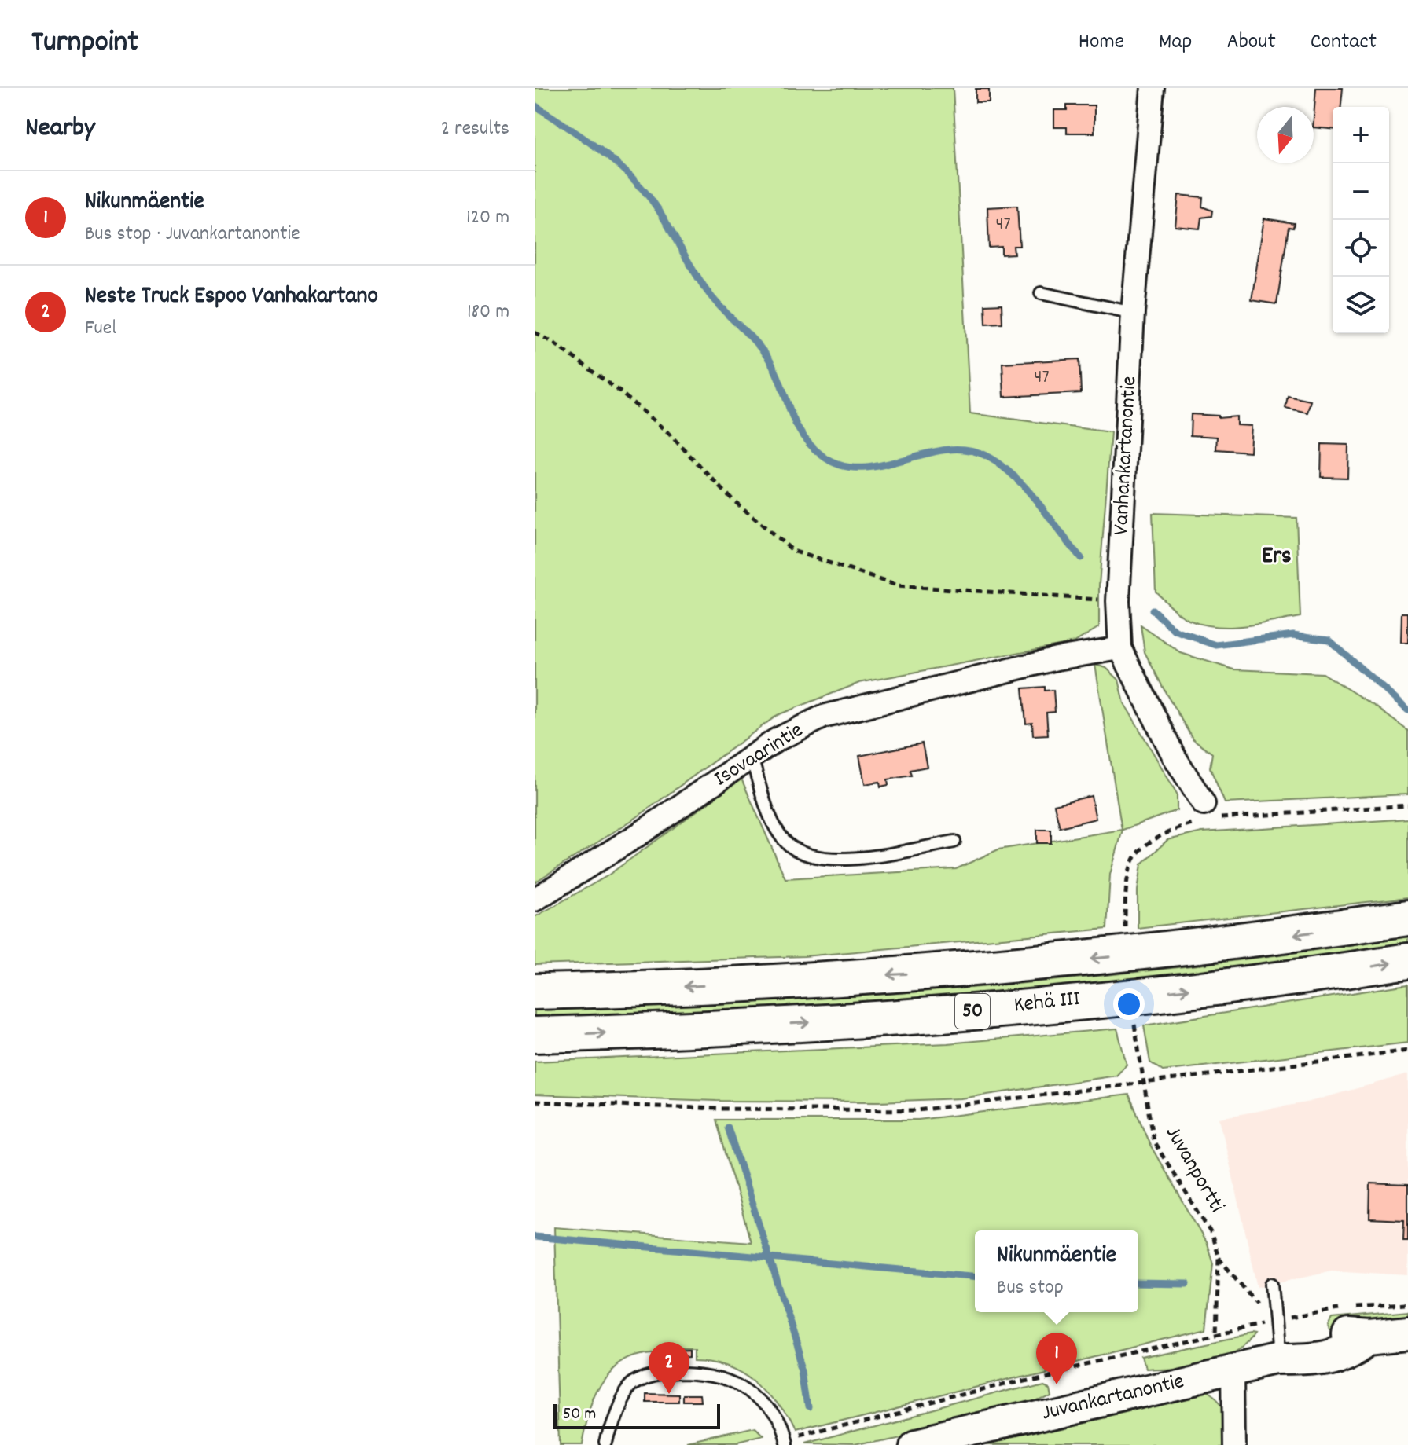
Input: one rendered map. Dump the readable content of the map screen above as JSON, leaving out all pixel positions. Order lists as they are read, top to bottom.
{
  "streets": {
    "highway": ["Kehä III", "50"],
    "main road": ["Juvankartanontie"],
    "street": ["Vanhankartanontie", "Isovaarintie"],
    "path": ["Juvanportti"]
  },
  "crossings": [
    ["Vanhankartanontie", "Isovaarintie"]
  ],
  "districts": ["Ers"],
  "house_numbers": ["47", "47"],
  "scale_bar": "50 m",
  "north": "bottom",
  "page": {
    "header": "Turnpoint",
    "nav": [
      "Home",
      "Map",
      "About",
      "Contact"
    ],
    "heading": ["Nearby", "2 results"],
    "map_buttons": ["+", "−"],
    "list": [
      {
        "mark": "1",
        "name": "Nikunmäentie",
        "note": "Bus stop · Juvankartanontie",
        "value": "120 m"
      },
      {
        "mark": "2",
        "name": "Neste Truck Espoo Vanhakartano",
        "note": "Fuel",
        "value": "180 m"
      }
    ],
    "popup": ["Nikunmäentie", "Bus stop"],
    "pins": ["1", "2"],
    "scale": "50 m"
  }
}
